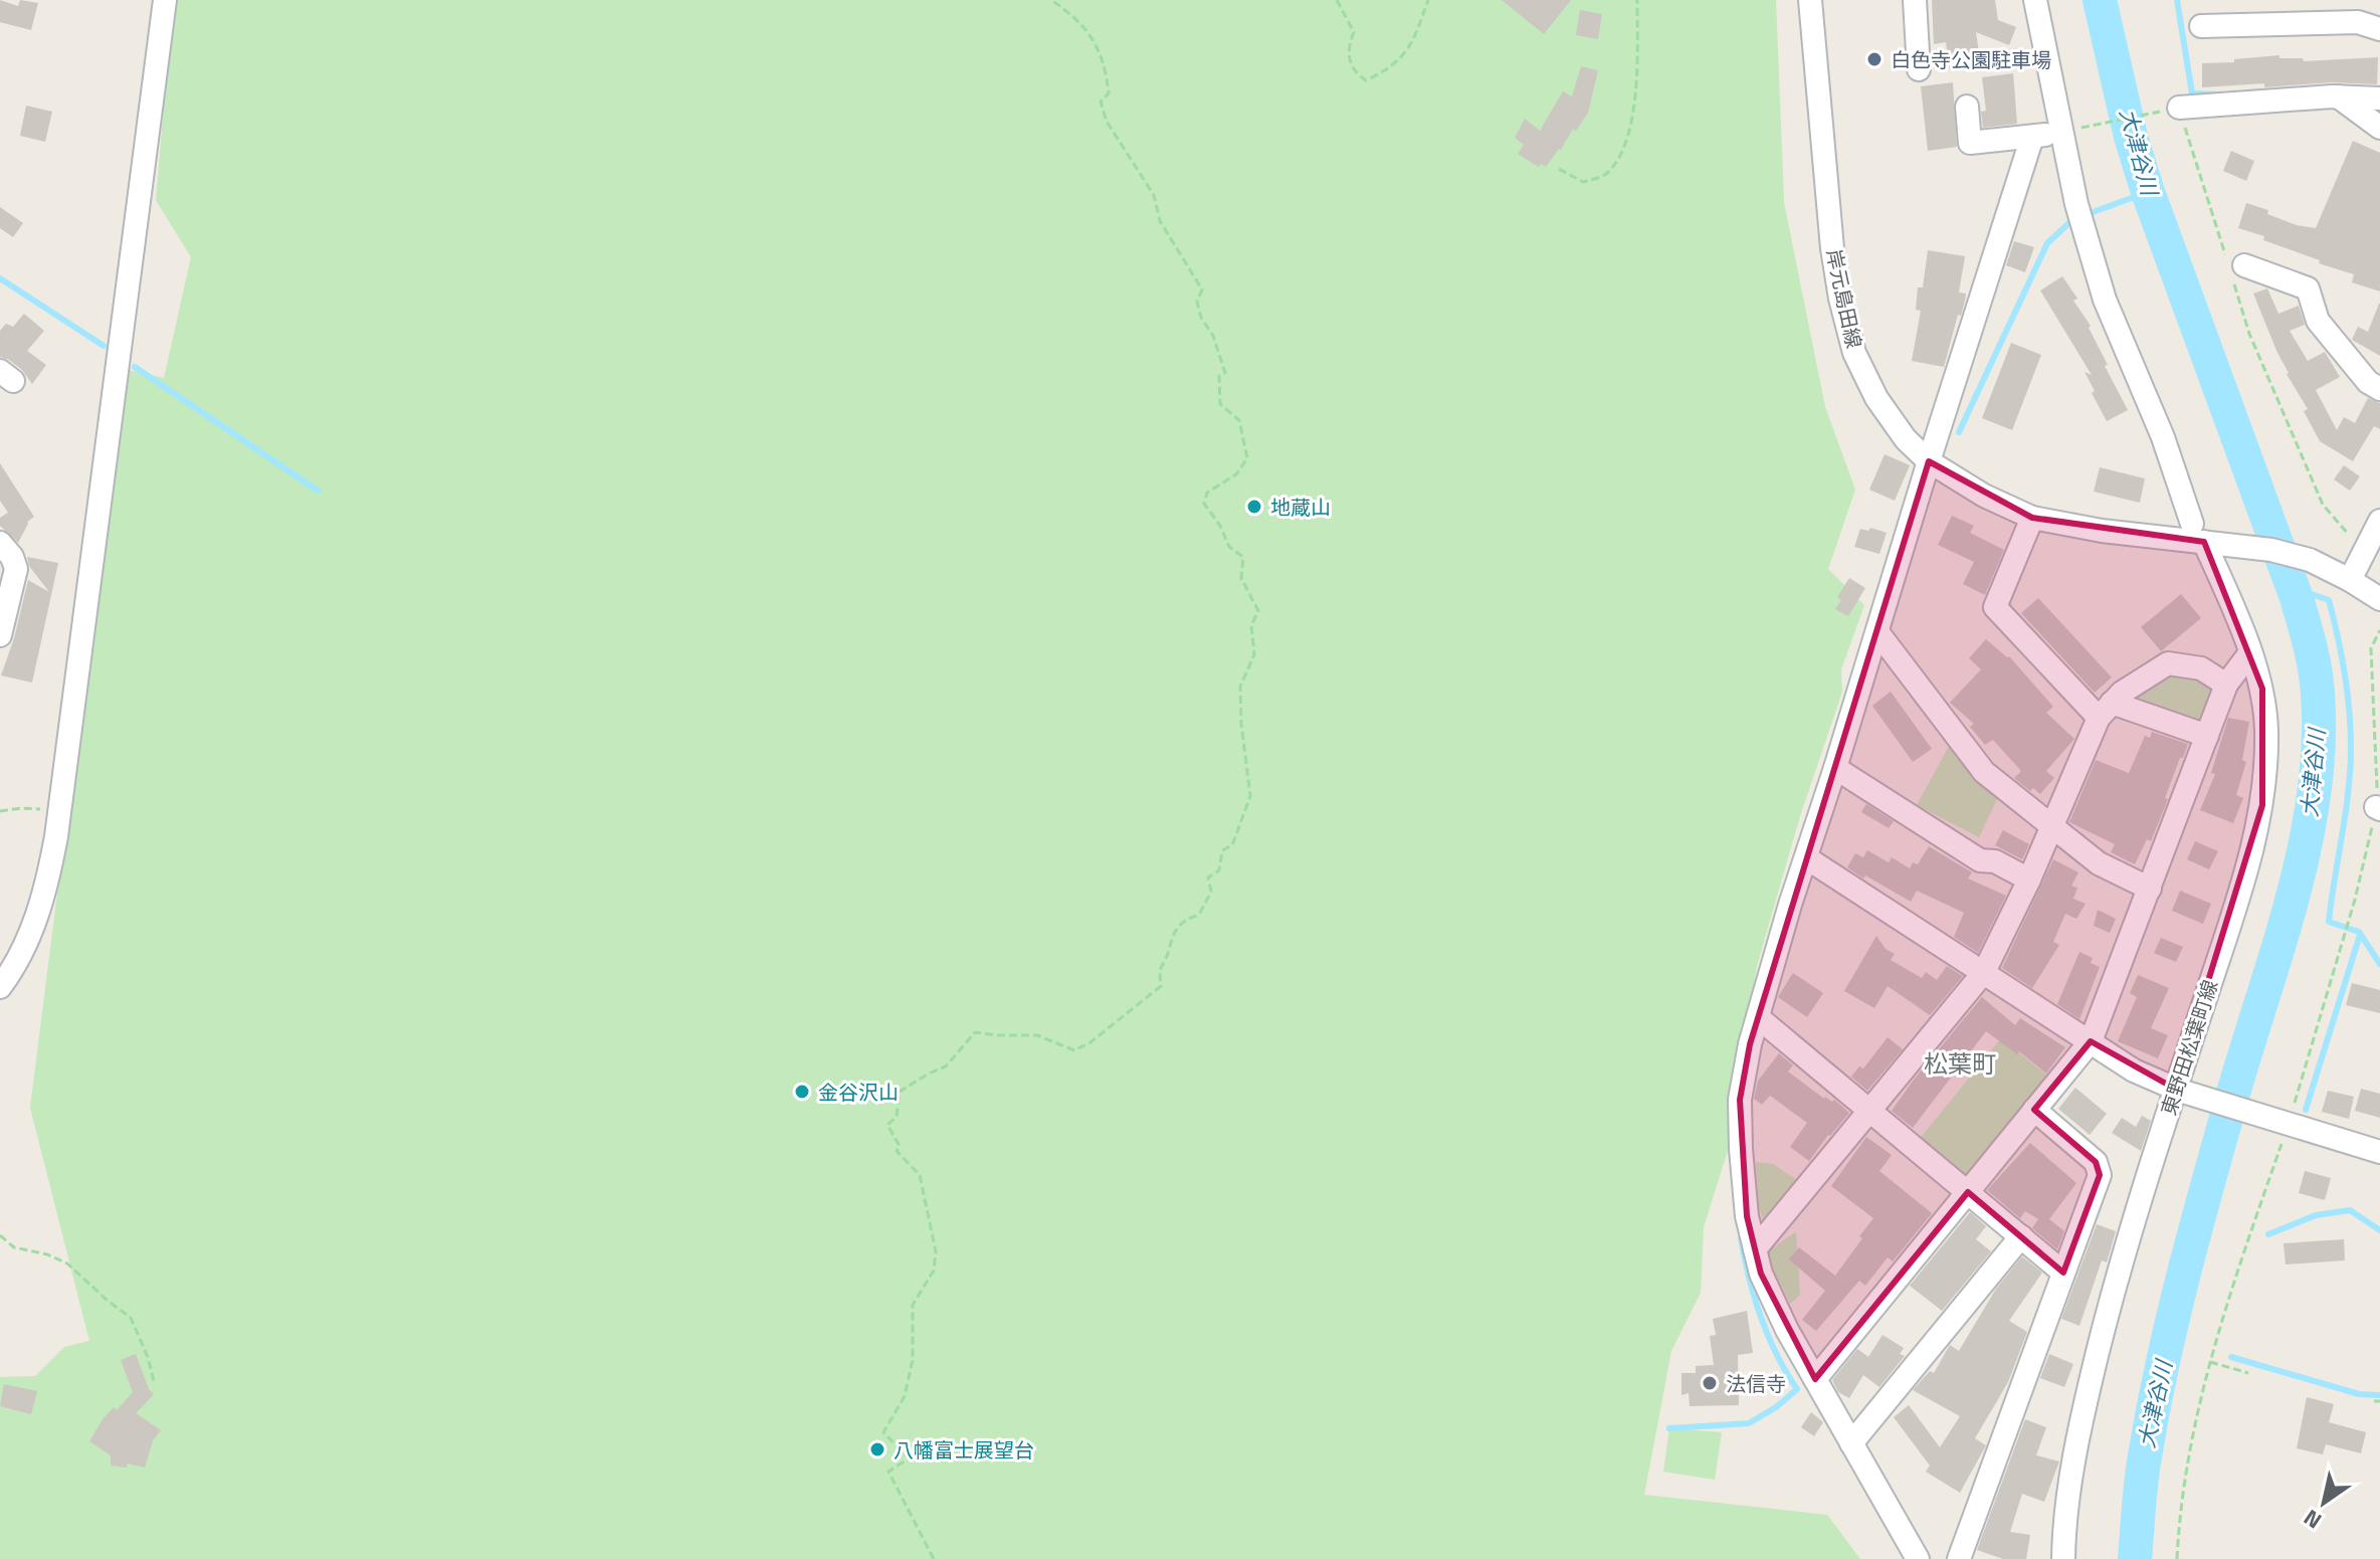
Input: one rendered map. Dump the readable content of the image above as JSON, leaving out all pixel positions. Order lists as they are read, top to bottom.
{
  "streets": {
    "street": ["岸元島田線", "東野田松葉町線"]
  },
  "crossings": [
    ["岸元島田線", "東野田松葉町線"]
  ],
  "districts": ["松葉町"],
  "water": ["大津谷川"],
  "places": [
    "白色寺公園駐車場",
    "地蔵山",
    "金谷沢山",
    "法信寺",
    "八幡富士展望台"
  ],
  "north": "bottom left"
}
